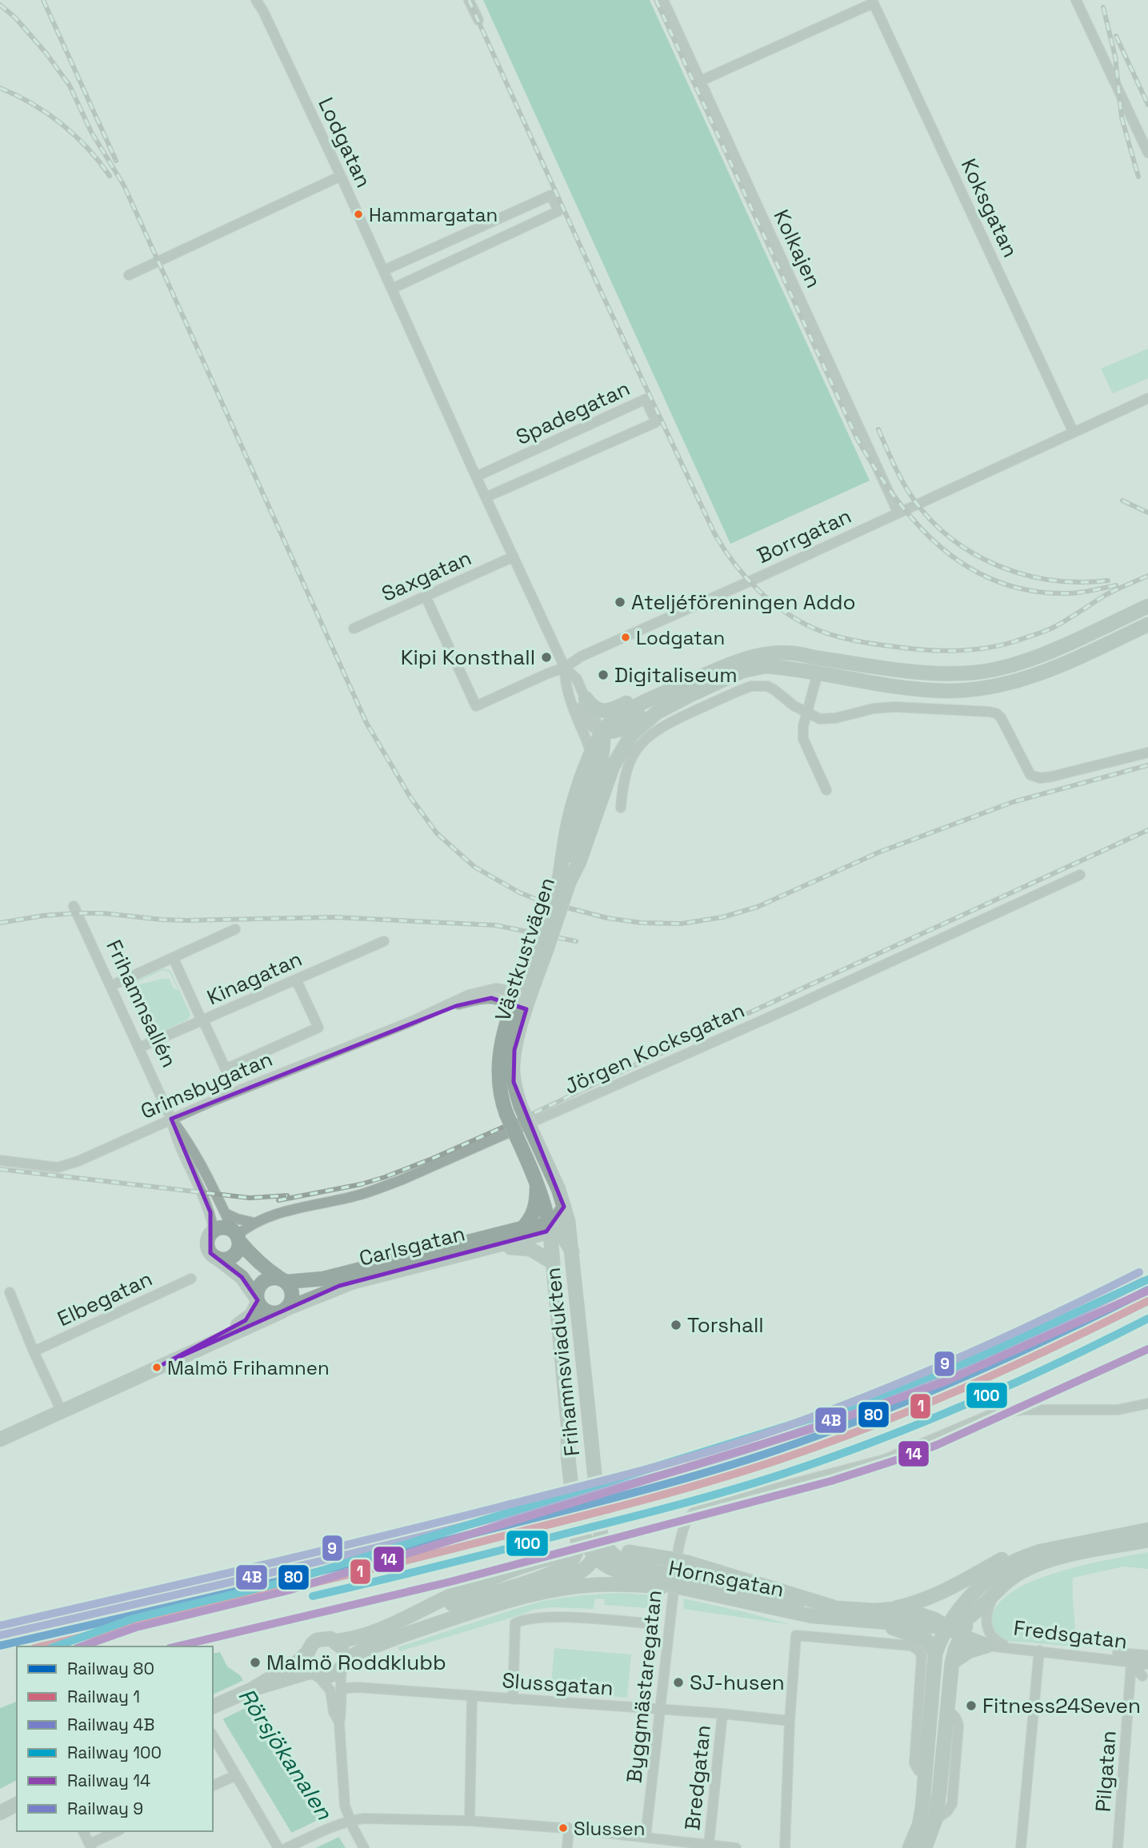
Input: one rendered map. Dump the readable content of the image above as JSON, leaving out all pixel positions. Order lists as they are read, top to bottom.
{
  "streets": {
    "main road": [
      "Västkustvägen",
      "Frihamnsallén",
      "Carlsgatan",
      "Frihamnsviadukten",
      "Hornsgatan"
    ],
    "street": [
      "Lodgatan",
      "Koksgatan",
      "Kolkajen",
      "Spadegatan",
      "Borrgatan",
      "Saxgatan",
      "Kinagatan",
      "Jörgen Kocksgatan",
      "Grimsbygatan",
      "Elbegatan",
      "Fredsgatan",
      "Slussgatan",
      "Byggmästaregatan",
      "Pilgatan",
      "Bredgatan"
    ]
  },
  "crossings": [
    ["Lodgatan", "Spadegatan"],
    ["Lodgatan", "Borrgatan"],
    ["Lodgatan", "Saxgatan"],
    ["Lodgatan", "Västkustvägen"],
    ["Koksgatan", "Borrgatan"],
    ["Kolkajen", "Borrgatan"],
    ["Borrgatan", "Saxgatan"],
    ["Västkustvägen", "Grimsbygatan"],
    ["Västkustvägen", "Carlsgatan"],
    ["Västkustvägen", "Frihamnsviadukten"],
    ["Kinagatan", "Frihamnsallén"],
    ["Frihamnsallén", "Jörgen Kocksgatan"],
    ["Frihamnsallén", "Grimsbygatan"],
    ["Frihamnsallén", "Carlsgatan"],
    ["Carlsgatan", "Frihamnsviadukten"],
    ["Frihamnsviadukten", "Hornsgatan"],
    ["Fredsgatan", "Pilgatan"],
    ["Slussgatan", "Byggmästaregatan"],
    ["Slussgatan", "Bredgatan"]
  ],
  "water": ["Rörsjökanalen"],
  "places": [
    "Hammargatan",
    "Ateljéföreningen Addo",
    "Lodgatan",
    "Kipi Konsthall",
    "Digitaliseum",
    "Torshall",
    "Malmö Frihamnen",
    "Malmö Roddklubb",
    "SJ-husen",
    "Fitness24Seven",
    "Slussen"
  ],
  "lines": [
    "rail line 9",
    "rail line 100",
    "rail line 4B",
    "rail line 80",
    "rail line 14",
    "rail line 1"
  ],
  "legend": [
    "Railway 80",
    "Railway 1",
    "Railway 4B",
    "Railway 100",
    "Railway 14",
    "Railway 9"
  ]
}
